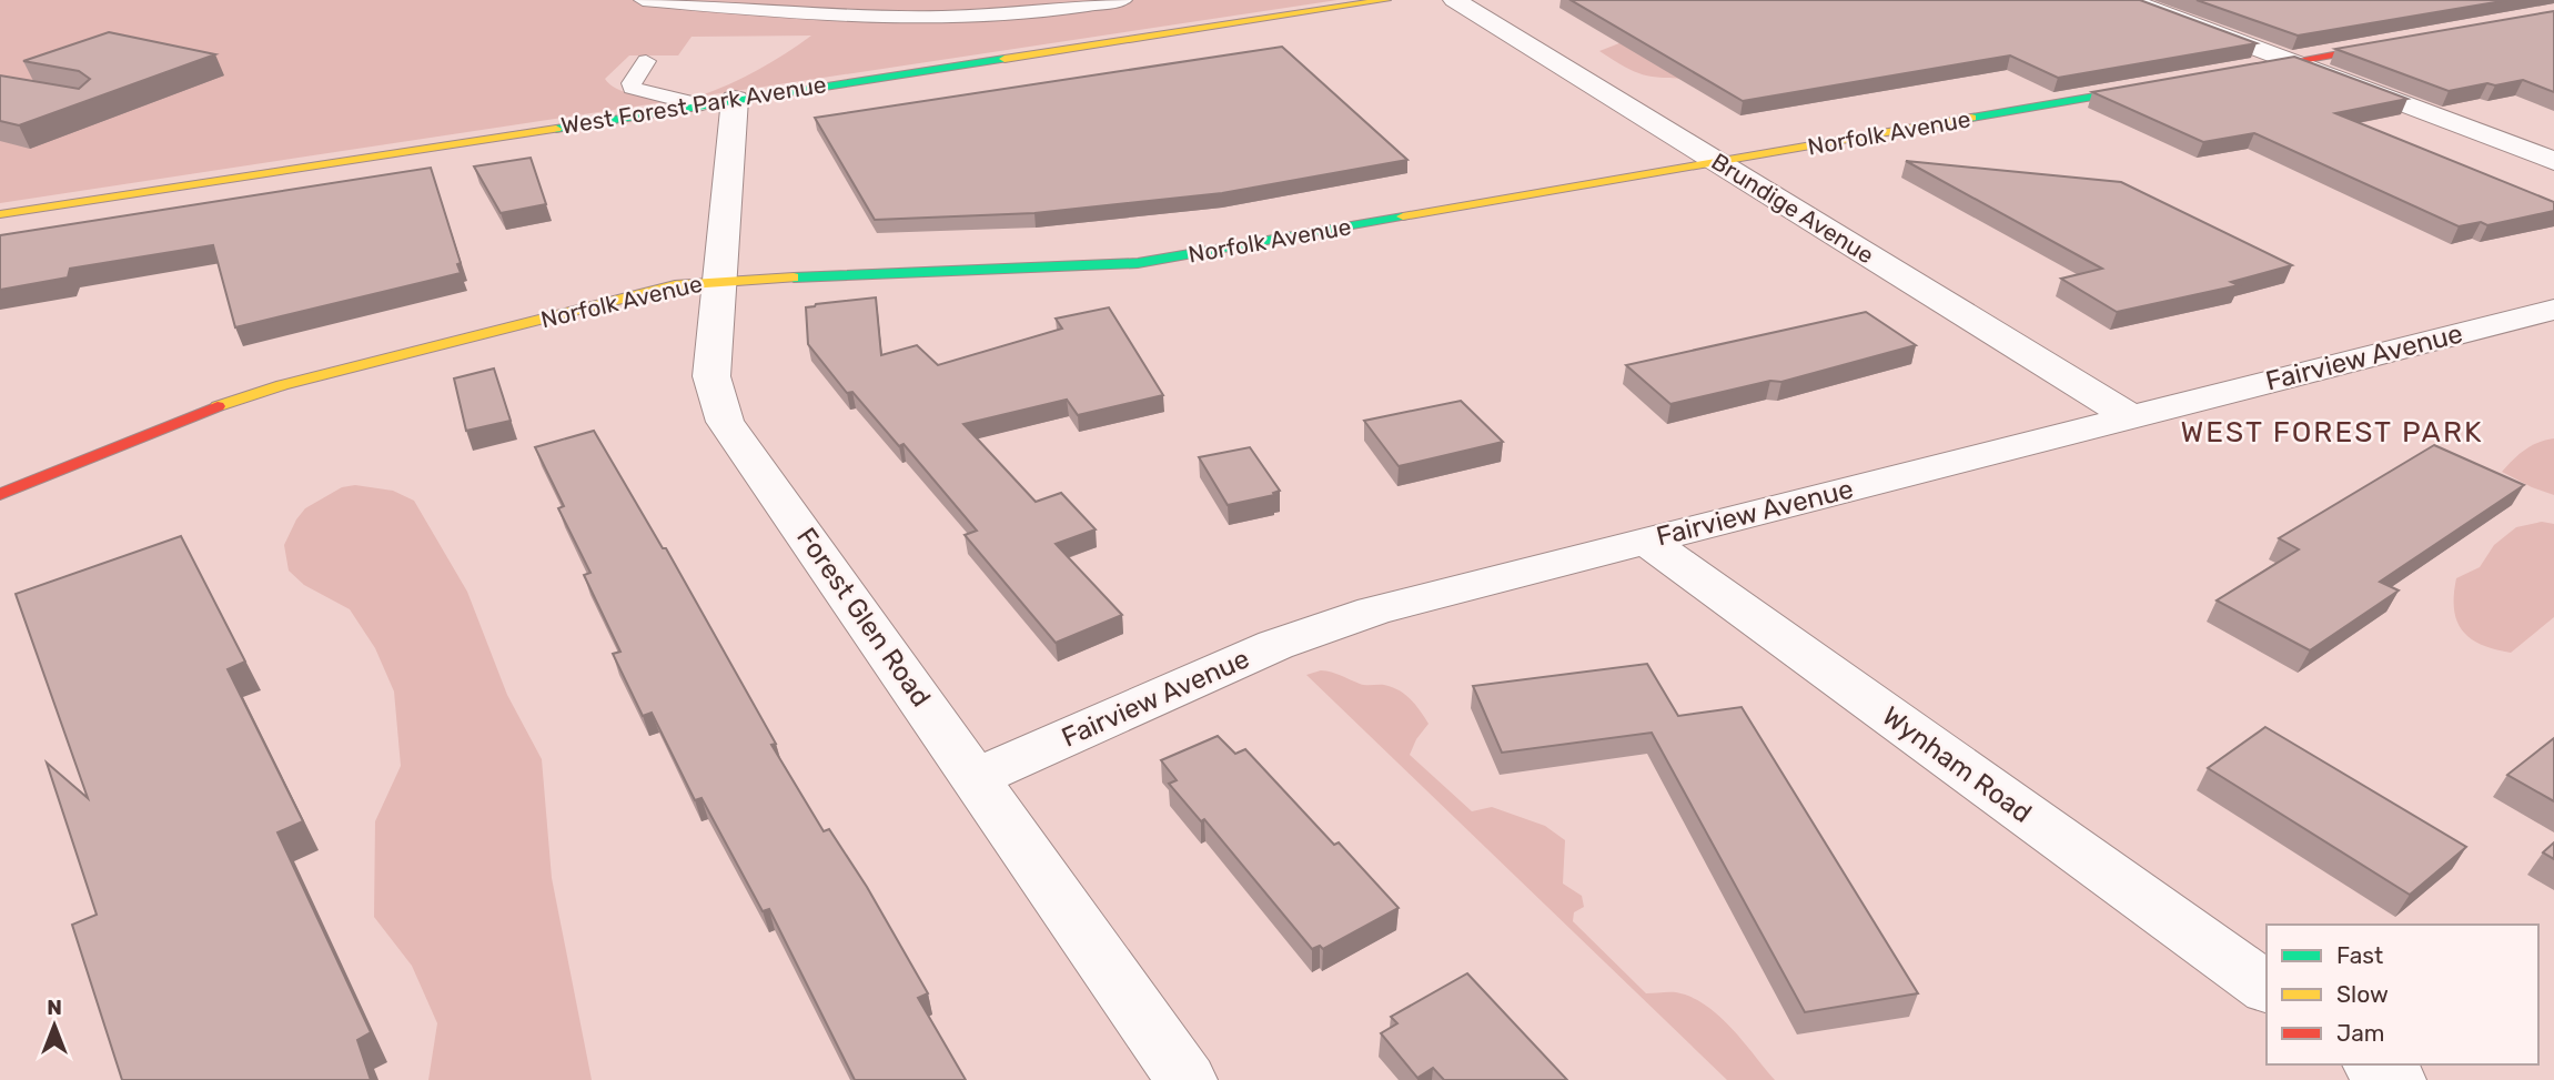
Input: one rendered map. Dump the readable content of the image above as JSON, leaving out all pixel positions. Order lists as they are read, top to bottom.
{
  "streets": {
    "street": [
      "West Forest Park Avenue",
      "Norfolk Avenue",
      "Brundige Avenue",
      "Fairview Avenue",
      "Forest Glen Road",
      "Wynham Road"
    ]
  },
  "crossings": [
    ["West Forest Park Avenue", "Forest Glen Road"],
    ["Norfolk Avenue", "Brundige Avenue"],
    ["Norfolk Avenue", "Forest Glen Road"],
    ["Brundige Avenue", "Fairview Avenue"],
    ["Fairview Avenue", "Forest Glen Road"],
    ["Fairview Avenue", "Wynham Road"]
  ],
  "districts": ["WEST FOREST PARK"],
  "legend": ["Fast", "Slow", "Jam"],
  "north": "top"
}
